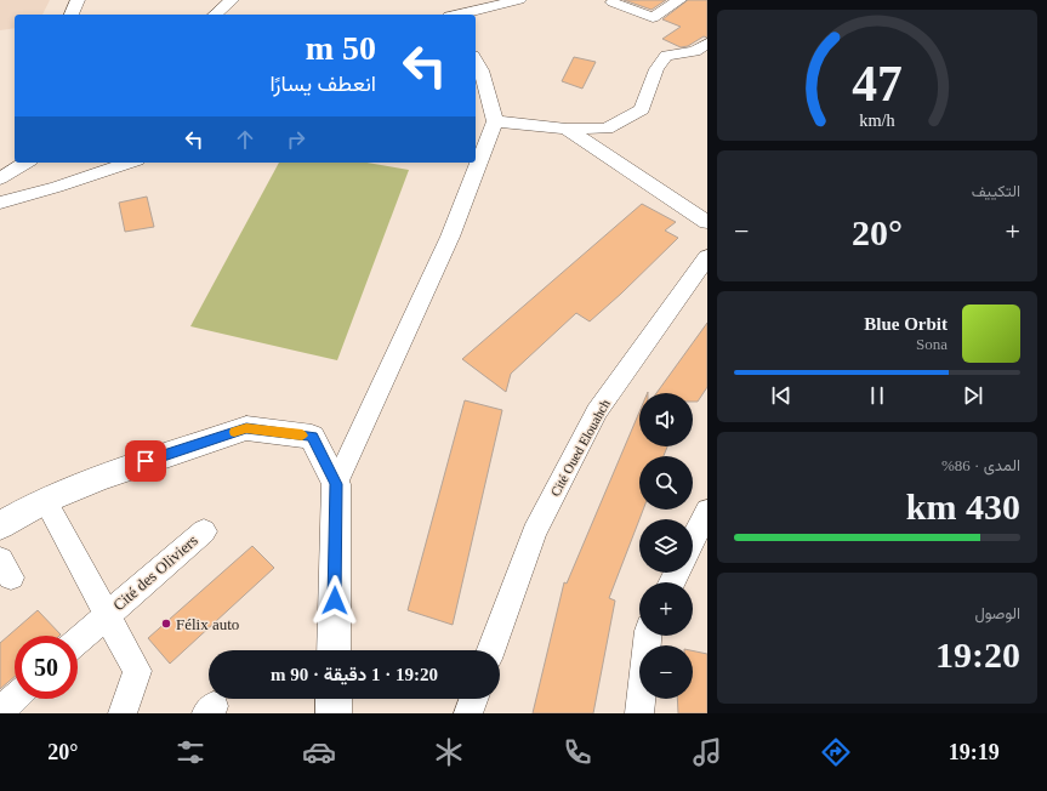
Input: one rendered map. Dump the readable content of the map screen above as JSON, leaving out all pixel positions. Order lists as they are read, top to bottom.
{
  "streets": {
    "street": ["Cité Oued Elouahch", "Cité des Oliviers"]
  },
  "places": ["Félix auto"],
  "page": {
    "turn": ["50 m", "انعطف يسارًا"],
    "tile": [
      "التكييف",
      ["المدى · 86%", "430 km"],
      ["الوصول", "19:20"]
    ],
    "heat": ["−", "20°", "+"],
    "song": ["Blue Orbit", "Sona"],
    "map_buttons": ["+", "−"],
    "limit": "50",
    "trip": "19:20 · 1 دقيقة · 90 m",
    "tabs": ["19:19", "20°"],
    "gauge": ["47", "km/h"]
  }
}
